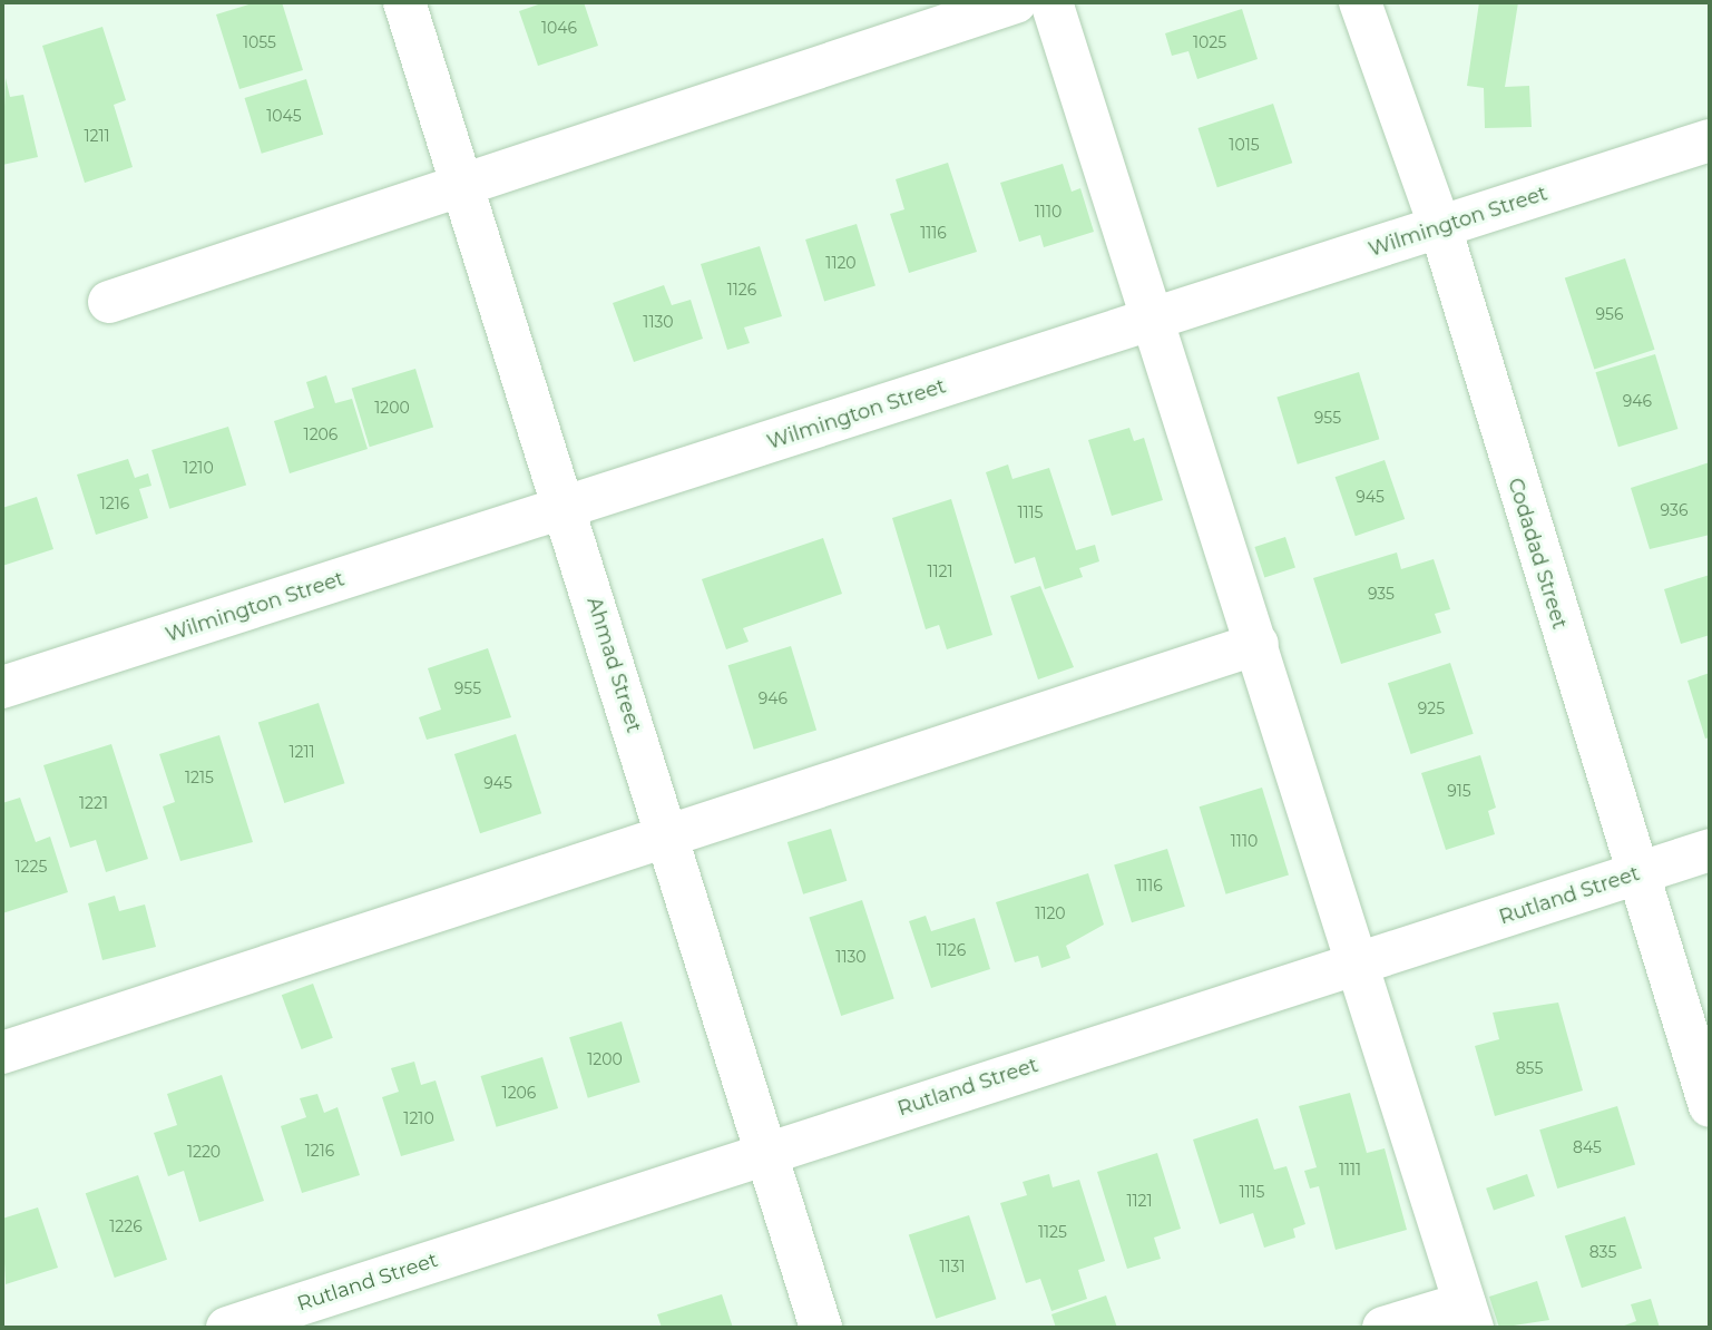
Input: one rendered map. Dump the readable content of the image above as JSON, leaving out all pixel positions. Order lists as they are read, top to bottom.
{
  "streets": {
    "street": [
      "Wilmington Street",
      "Codadad Street",
      "Ahmad Street",
      "Rutland Street"
    ]
  },
  "crossings": [
    ["Wilmington Street", "Codadad Street"],
    ["Wilmington Street", "Ahmad Street"],
    ["Codadad Street", "Rutland Street"],
    ["Ahmad Street", "Rutland Street"]
  ],
  "house_numbers": [
    "1046",
    "1055",
    "1025",
    "1045",
    "1211",
    "1015",
    "1110",
    "1116",
    "1120",
    "1126",
    "956",
    "1130",
    "946",
    "1200",
    "955",
    "1206",
    "1210",
    "945",
    "1216",
    "936",
    "1115",
    "1121",
    "935",
    "955",
    "946",
    "925",
    "1211",
    "1215",
    "945",
    "915",
    "1221",
    "1110",
    "1225",
    "1116",
    "1120",
    "1126",
    "1130",
    "1200",
    "855",
    "1206",
    "1210",
    "845",
    "1216",
    "1220",
    "1111",
    "1115",
    "1121",
    "1226",
    "1125",
    "835",
    "1131"
  ]
}
